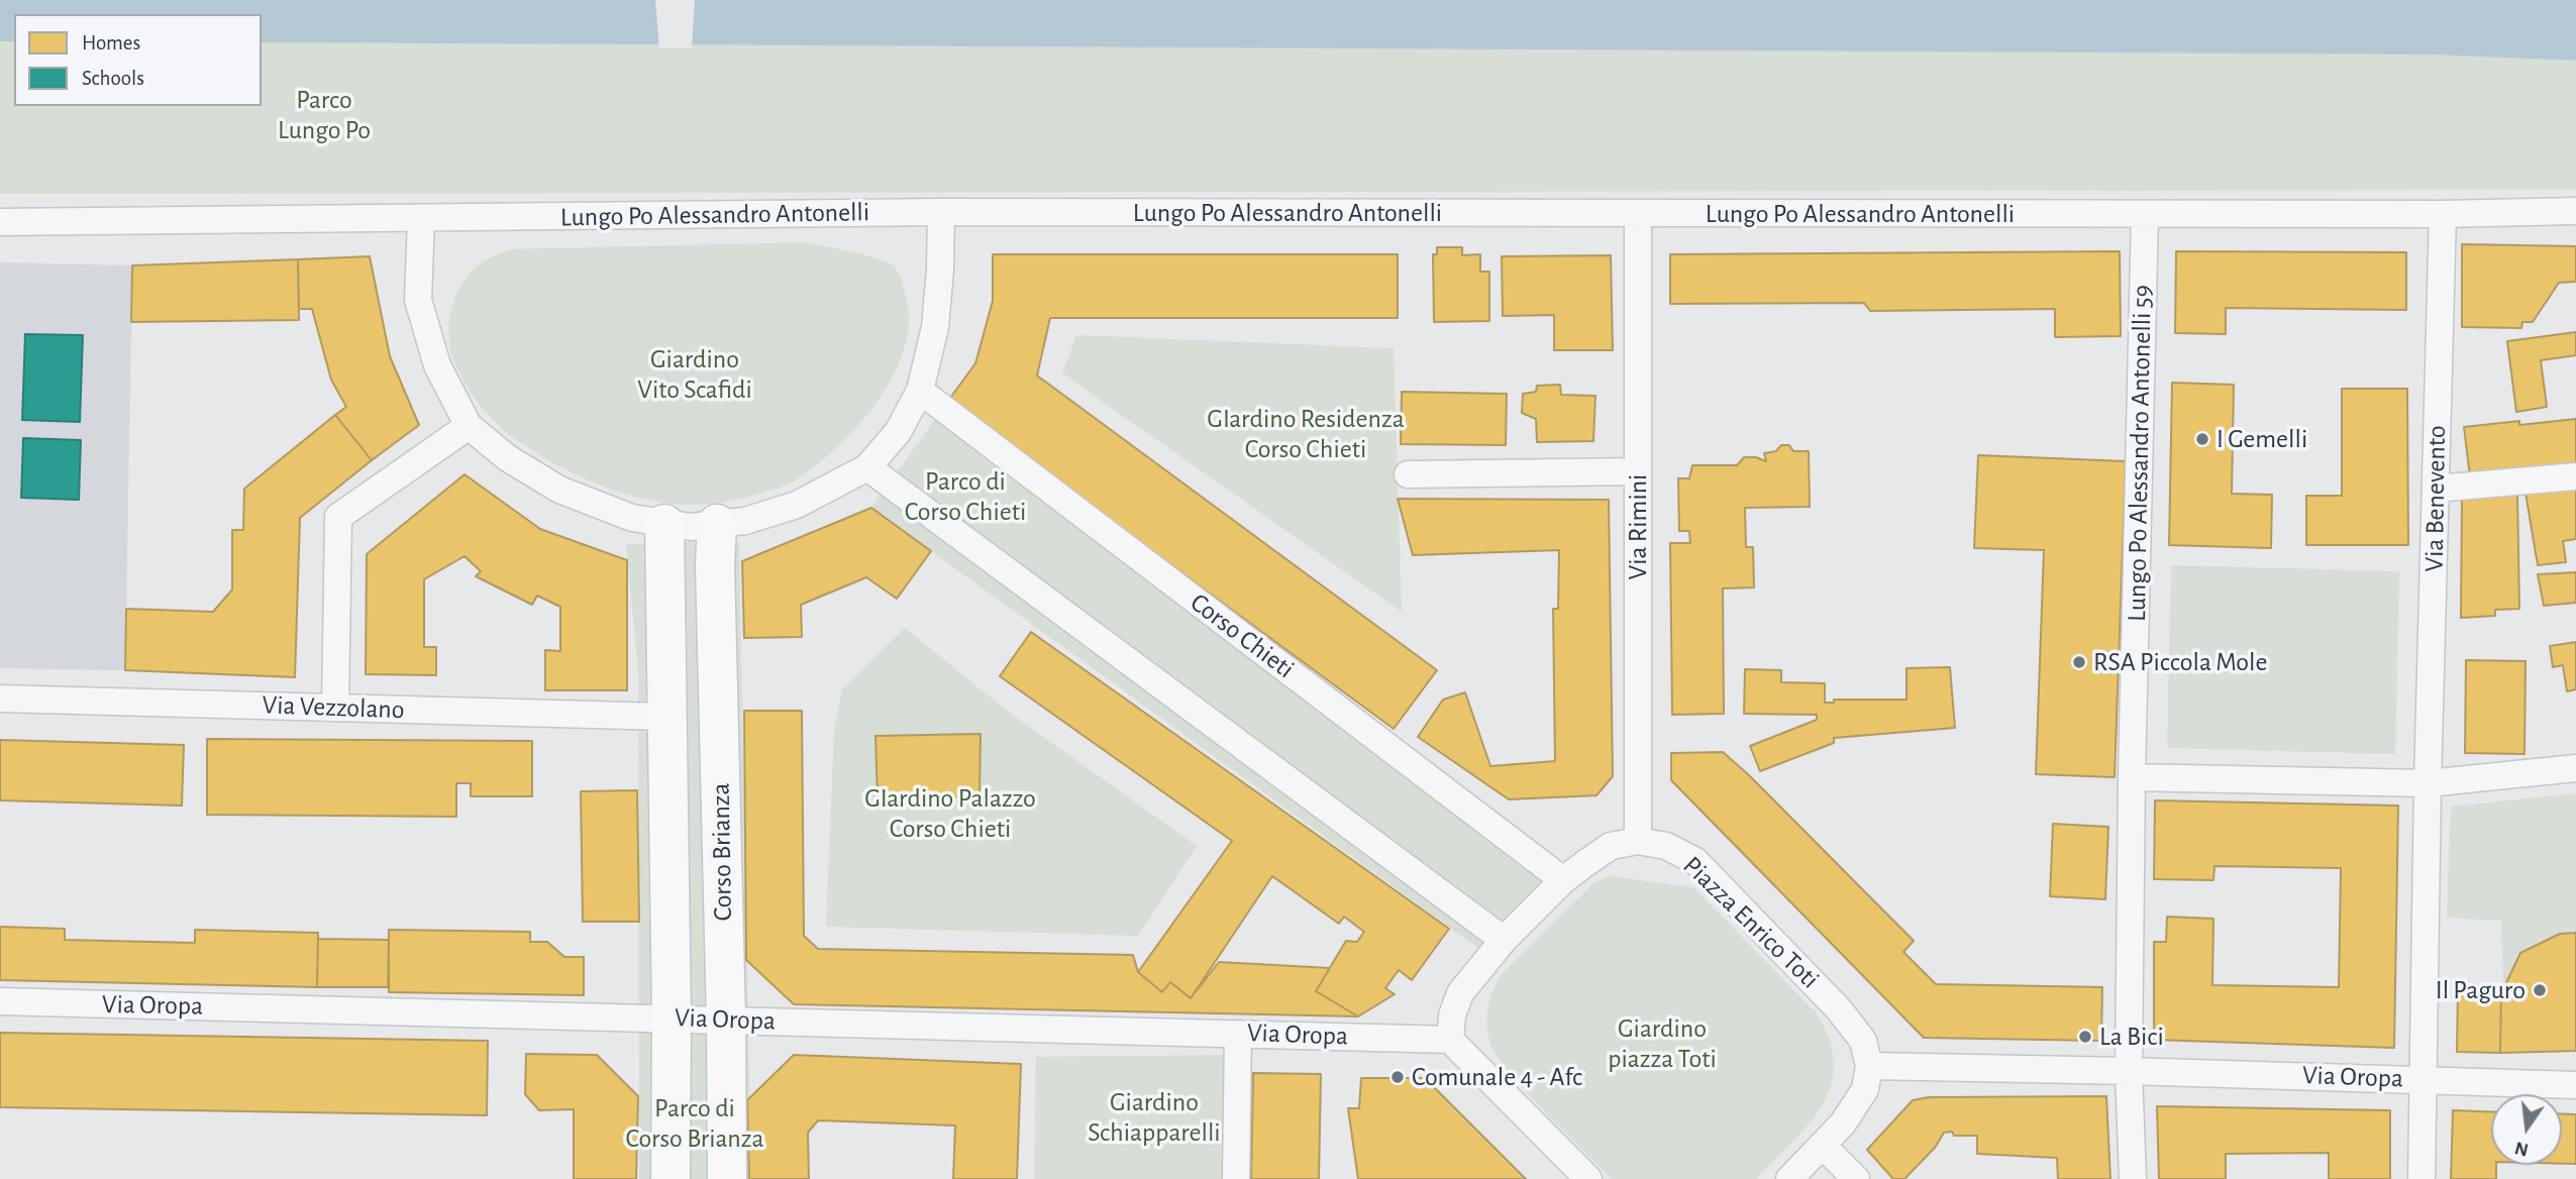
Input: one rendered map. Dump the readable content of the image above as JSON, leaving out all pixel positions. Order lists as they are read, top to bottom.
{
  "streets": {
    "street": [
      "Lungo Po Alessandro Antonelli",
      "Lungo Po Alessandro Antonelli 59",
      "Via Benevento",
      "Via Rimini",
      "Corso Chieti",
      "Via Vezzolano",
      "Corso Brianza",
      "Piazza Enrico Toti",
      "Via Oropa"
    ]
  },
  "crossings": [
    ["Lungo Po Alessandro Antonelli", "Lungo Po Alessandro Antonelli 59"],
    ["Lungo Po Alessandro Antonelli", "Via Benevento"],
    ["Lungo Po Alessandro Antonelli", "Via Rimini"],
    ["Via Benevento", "Via Oropa"],
    ["Via Rimini", "Piazza Enrico Toti"],
    ["Corso Chieti", "Piazza Enrico Toti"],
    ["Via Vezzolano", "Corso Brianza"],
    ["Corso Brianza", "Via Oropa"],
    ["Piazza Enrico Toti", "Via Oropa"]
  ],
  "parks": [
    "Parco Lungo Po",
    "Giardino Vito Scafidi",
    "GIardino Residenza Corso Chieti",
    "Parco di Corso Chieti",
    "GIardino Palazzo Corso Chieti",
    "Giardino piazza Toti",
    "Giardino Schiapparelli",
    "Parco di Corso Brianza"
  ],
  "places": [
    "I Gemelli",
    "RSA Piccola Mole",
    "Il Paguro",
    "La Bici",
    "Comunale 4 - Afc"
  ],
  "legend": ["Homes", "Schools"],
  "north": "bottom"
}
